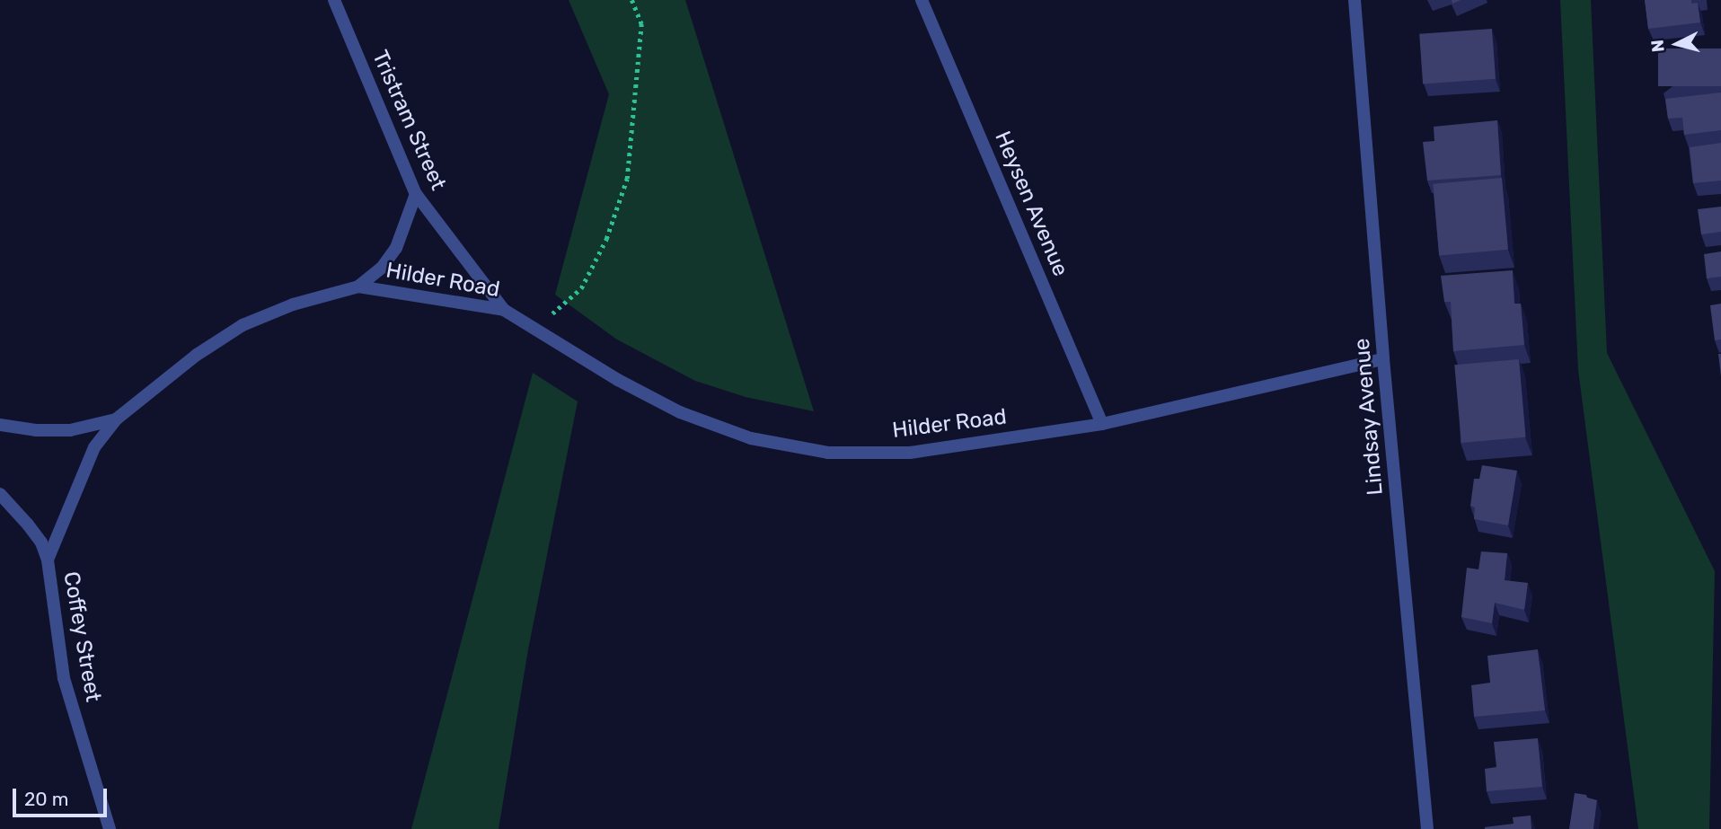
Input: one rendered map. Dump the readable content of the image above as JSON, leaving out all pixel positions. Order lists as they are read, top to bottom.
{
  "streets": {
    "street": [
      "Tristram Street",
      "Heysen Avenue",
      "Hilder Road",
      "Lindsay Avenue",
      "Coffey Street"
    ]
  },
  "crossings": [
    ["Tristram Street", "Hilder Road"],
    ["Heysen Avenue", "Hilder Road"],
    ["Hilder Road", "Lindsay Avenue"],
    ["Hilder Road", "Coffey Street"]
  ],
  "scale_bar": "20 m",
  "north": "left"
}
